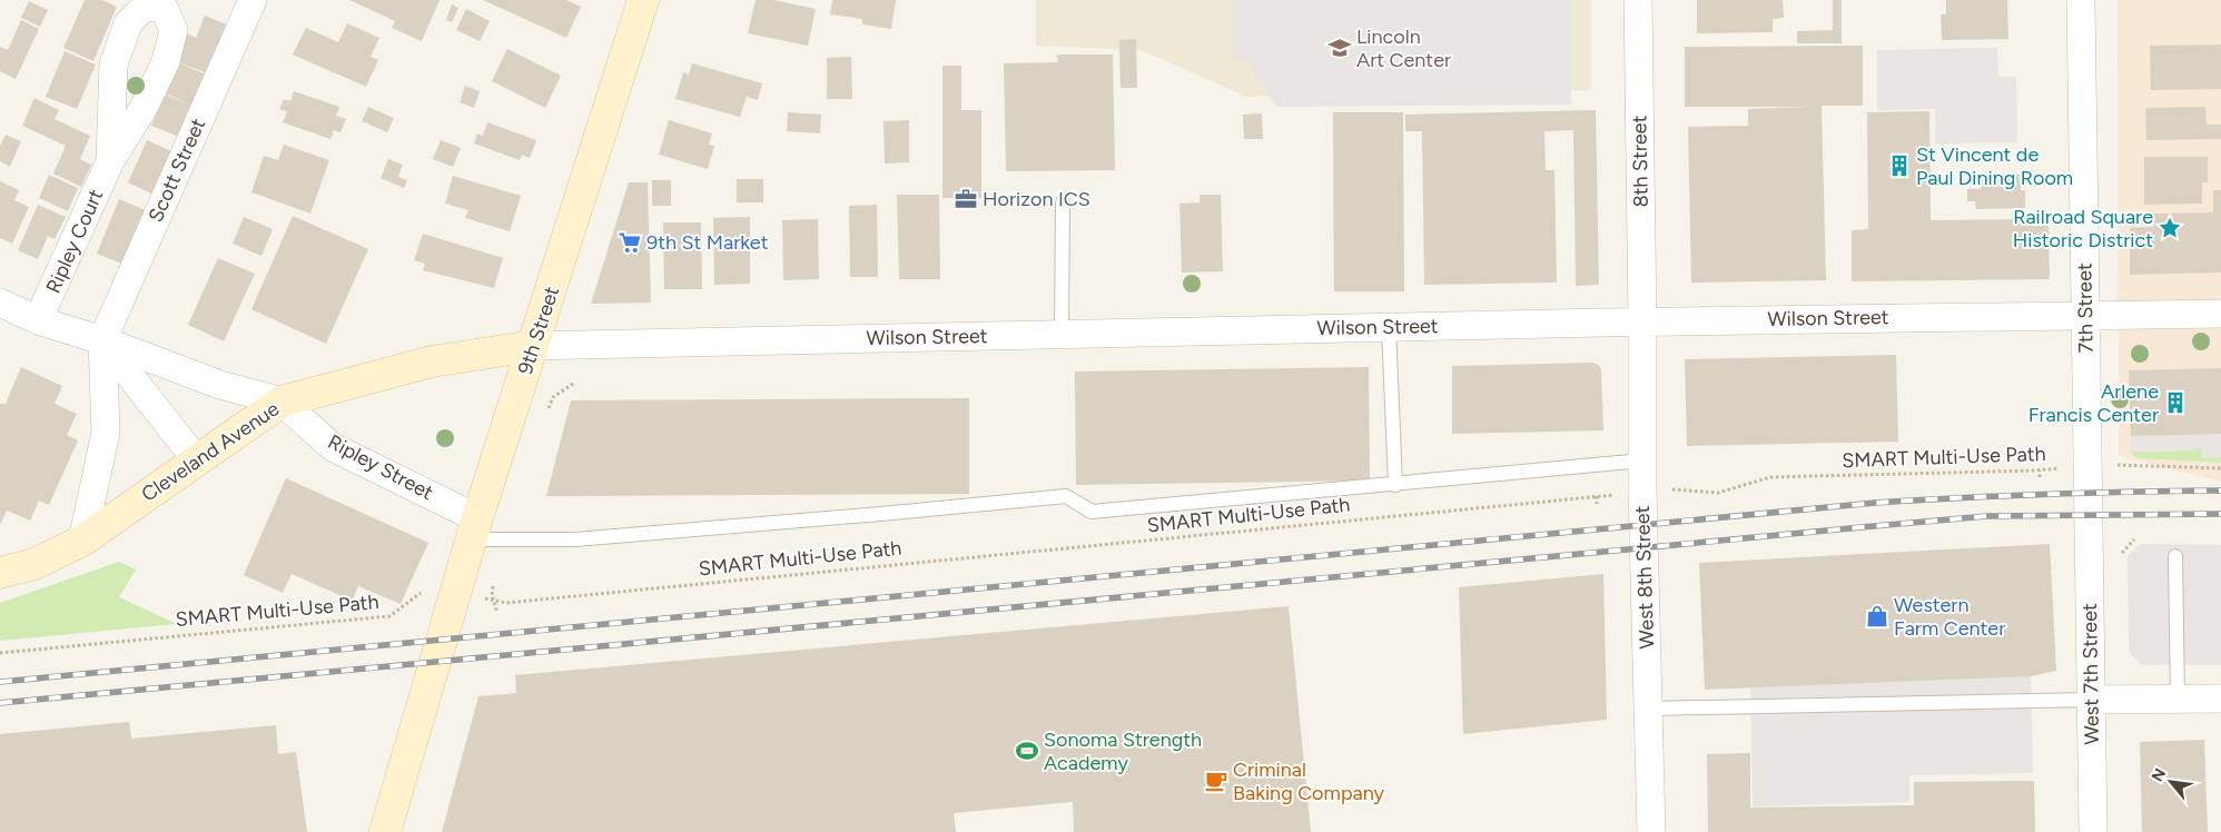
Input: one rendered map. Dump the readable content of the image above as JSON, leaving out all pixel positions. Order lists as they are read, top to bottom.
{
  "streets": {
    "street": [
      "8th Street",
      "Scott Street",
      "Ripley Court",
      "7th Street",
      "Wilson Street",
      "9th Street",
      "Cleveland Avenue",
      "Ripley Street",
      "West 8th Street",
      "West 7th Street"
    ],
    "path": ["SMART Multi-Use Path"]
  },
  "crossings": [
    ["8th Street", "Wilson Street"],
    ["8th Street", "West 8th Street"],
    ["Scott Street", "Ripley Street"],
    ["Ripley Court", "Ripley Street"],
    ["7th Street", "Wilson Street"],
    ["7th Street", "SMART Multi-Use Path"],
    ["7th Street", "West 7th Street"],
    ["Wilson Street", "9th Street"],
    ["Wilson Street", "Cleveland Avenue"],
    ["Wilson Street", "West 8th Street"],
    ["9th Street", "Cleveland Avenue"],
    ["9th Street", "SMART Multi-Use Path"],
    ["9th Street", "Ripley Street"],
    ["Cleveland Avenue", "Ripley Street"]
  ],
  "places": {
    "school or university": ["Lincoln Art Center"],
    "building": ["St Vincent de Paul Dining Room", "Arlene Francis Center"],
    "office": ["Horizon ICS"],
    "place": ["Railroad Square Historic District"],
    "supermarket": ["9th St Market"],
    "shop": ["Western Farm Center"],
    "sports": ["Sonoma Strength Academy"],
    "cafe": ["Criminal Baking Company"]
  },
  "north": "top left"
}
